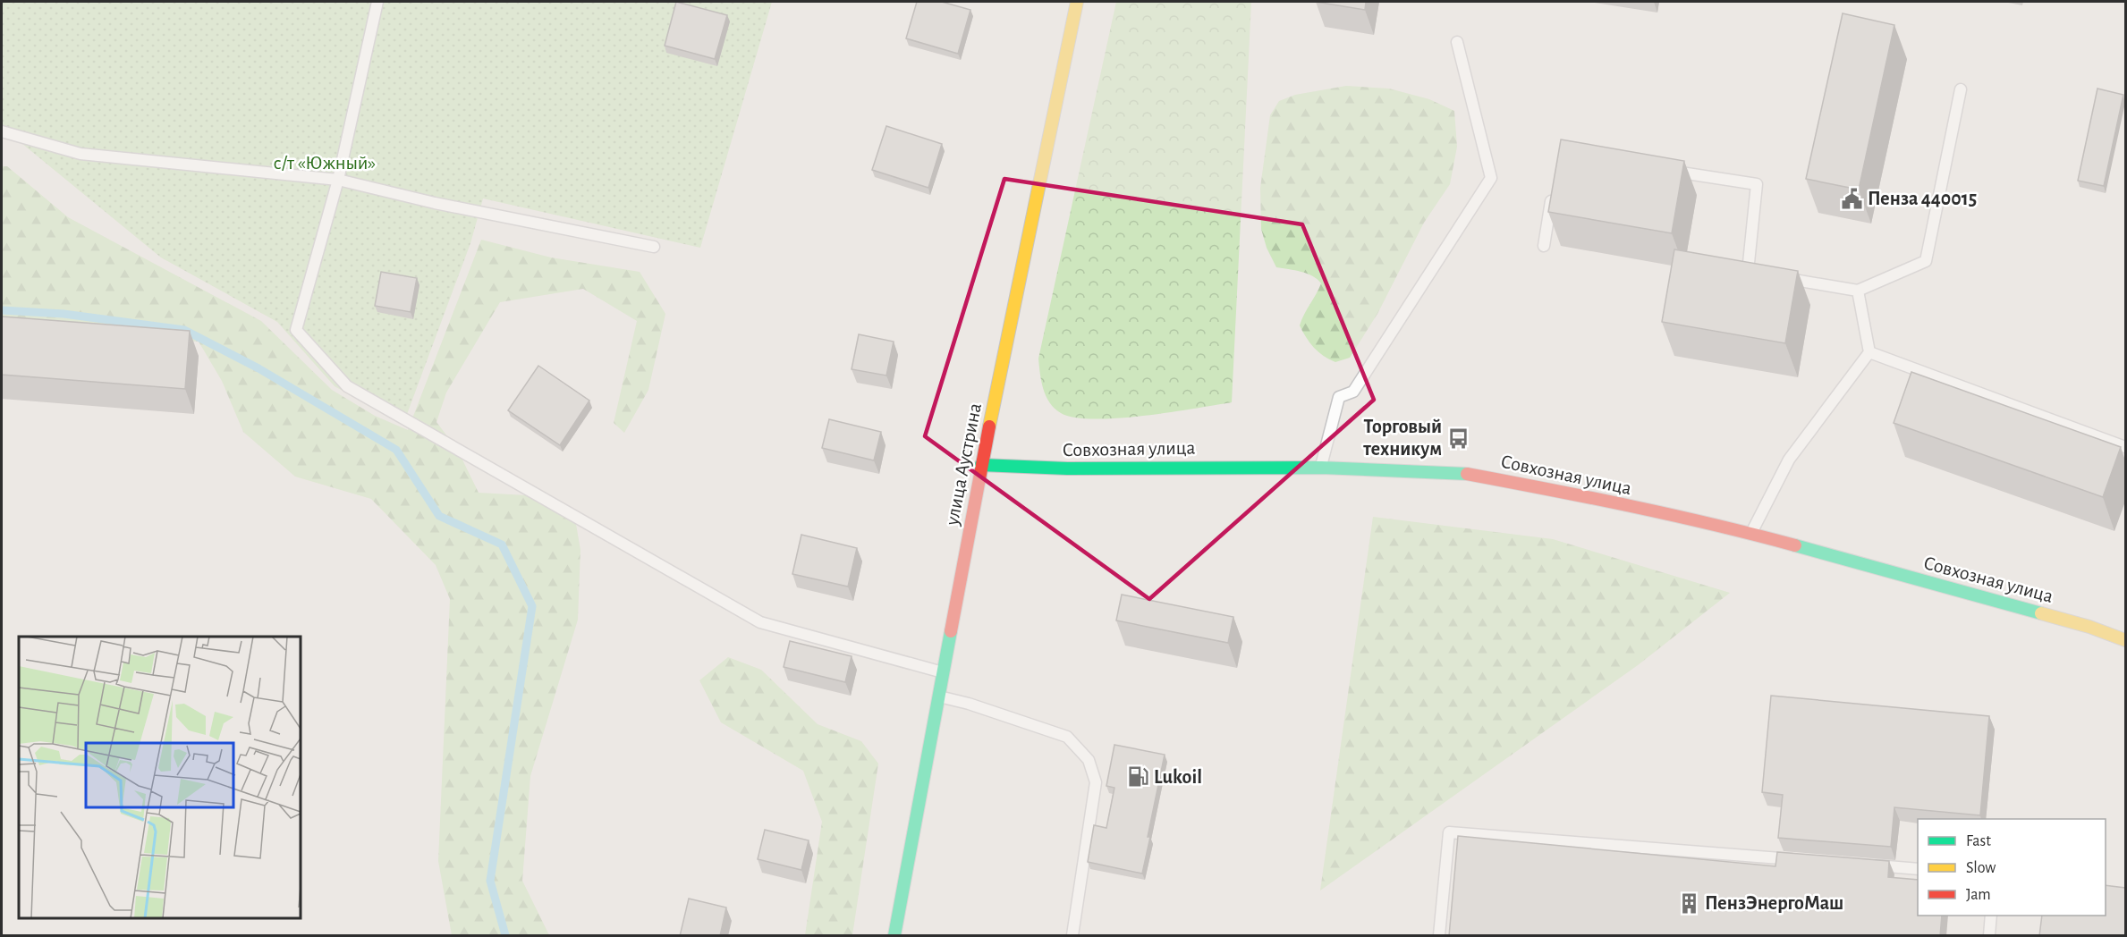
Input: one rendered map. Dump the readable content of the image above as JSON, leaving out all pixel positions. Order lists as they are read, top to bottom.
{
  "streets": {
    "main road": ["Совхозная улица", "улица Аустрина"]
  },
  "crossings": [
    ["Совхозная улица", "улица Аустрина"]
  ],
  "parks": ["с/т «Южный»"],
  "places": {
    "public building": ["Пенза 440015"],
    "bus stop": ["Торговый техникум"],
    "fuel station": ["Lukoil"],
    "building": ["ПензЭнергоМаш"]
  },
  "legend": ["Fast", "Slow", "Jam"]
}
